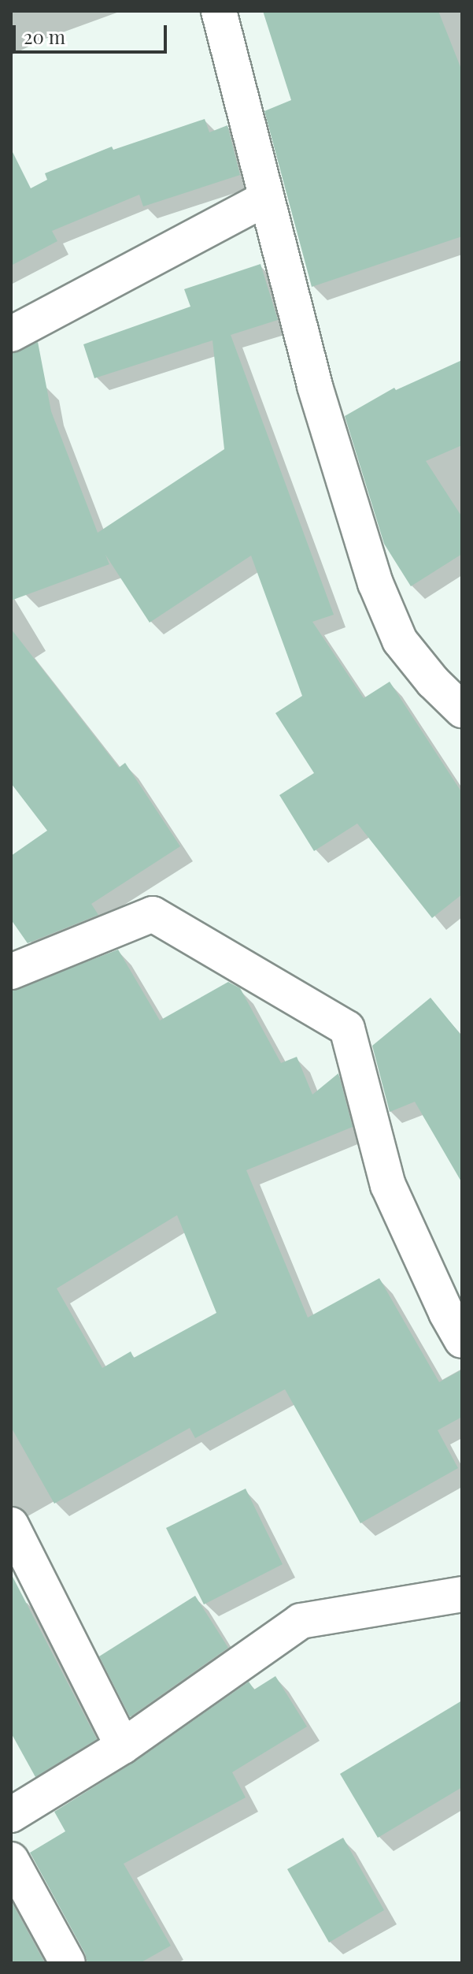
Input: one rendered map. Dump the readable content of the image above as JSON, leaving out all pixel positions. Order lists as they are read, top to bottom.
{
  "scale_bar": "20 m"
}
